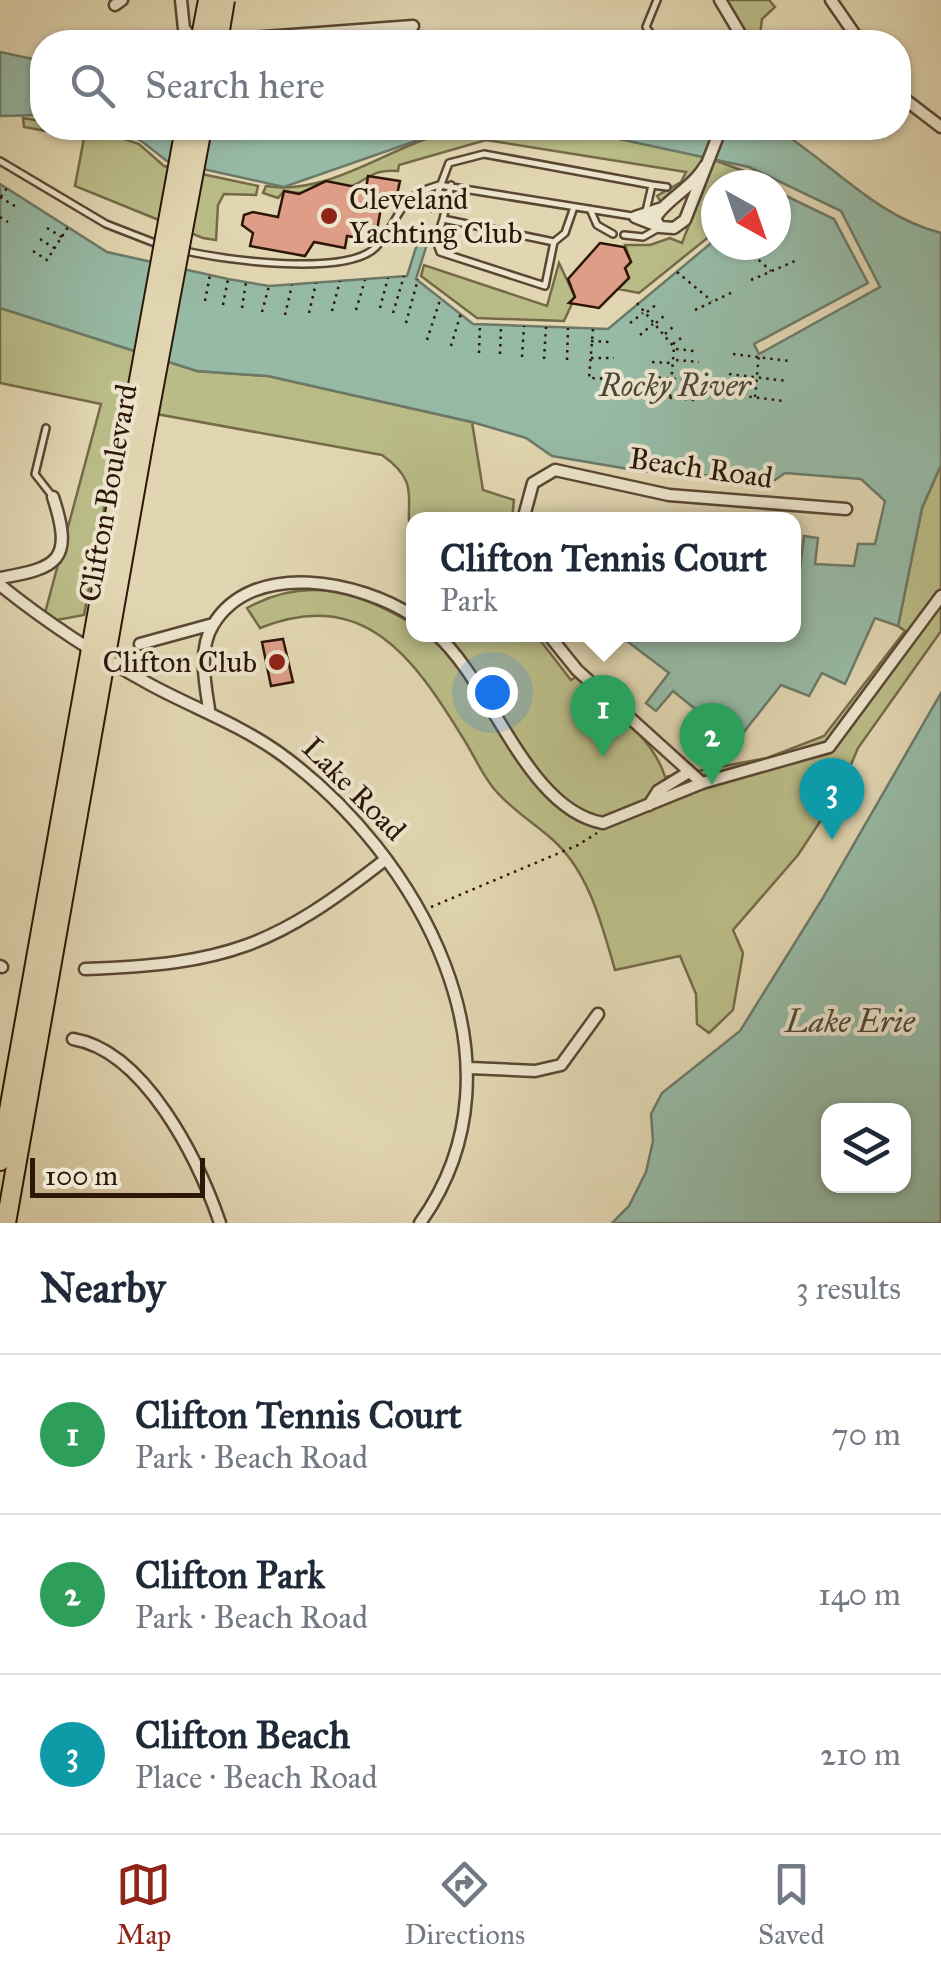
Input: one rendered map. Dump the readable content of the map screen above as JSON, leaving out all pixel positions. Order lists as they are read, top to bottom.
{
  "streets": {
    "main road": ["Clifton Boulevard"],
    "street": ["Beach Road", "Lake Road"]
  },
  "crossings": [
    ["Clifton Boulevard", "Lake Road"]
  ],
  "water": ["Rocky River", "Lake Erie"],
  "places": ["Cleveland Yachting Club", "Clifton Club"],
  "scale_bar": "100 m",
  "north": "bottom right",
  "page": {
    "search": "Search here",
    "popup": ["Clifton Tennis Court", "Park"],
    "pins": ["1", "2", "3"],
    "scale": "100 m",
    "heading": ["Nearby", "3 results"],
    "list": [
      {
        "mark": "1",
        "name": "Clifton Tennis Court",
        "note": "Park · Beach Road",
        "value": "70 m"
      },
      {
        "mark": "2",
        "name": "Clifton Park",
        "note": "Park · Beach Road",
        "value": "140 m"
      },
      {
        "mark": "3",
        "name": "Clifton Beach",
        "note": "Place · Beach Road",
        "value": "210 m"
      }
    ],
    "nav": ["Map", "Directions", "Saved"]
  }
}
